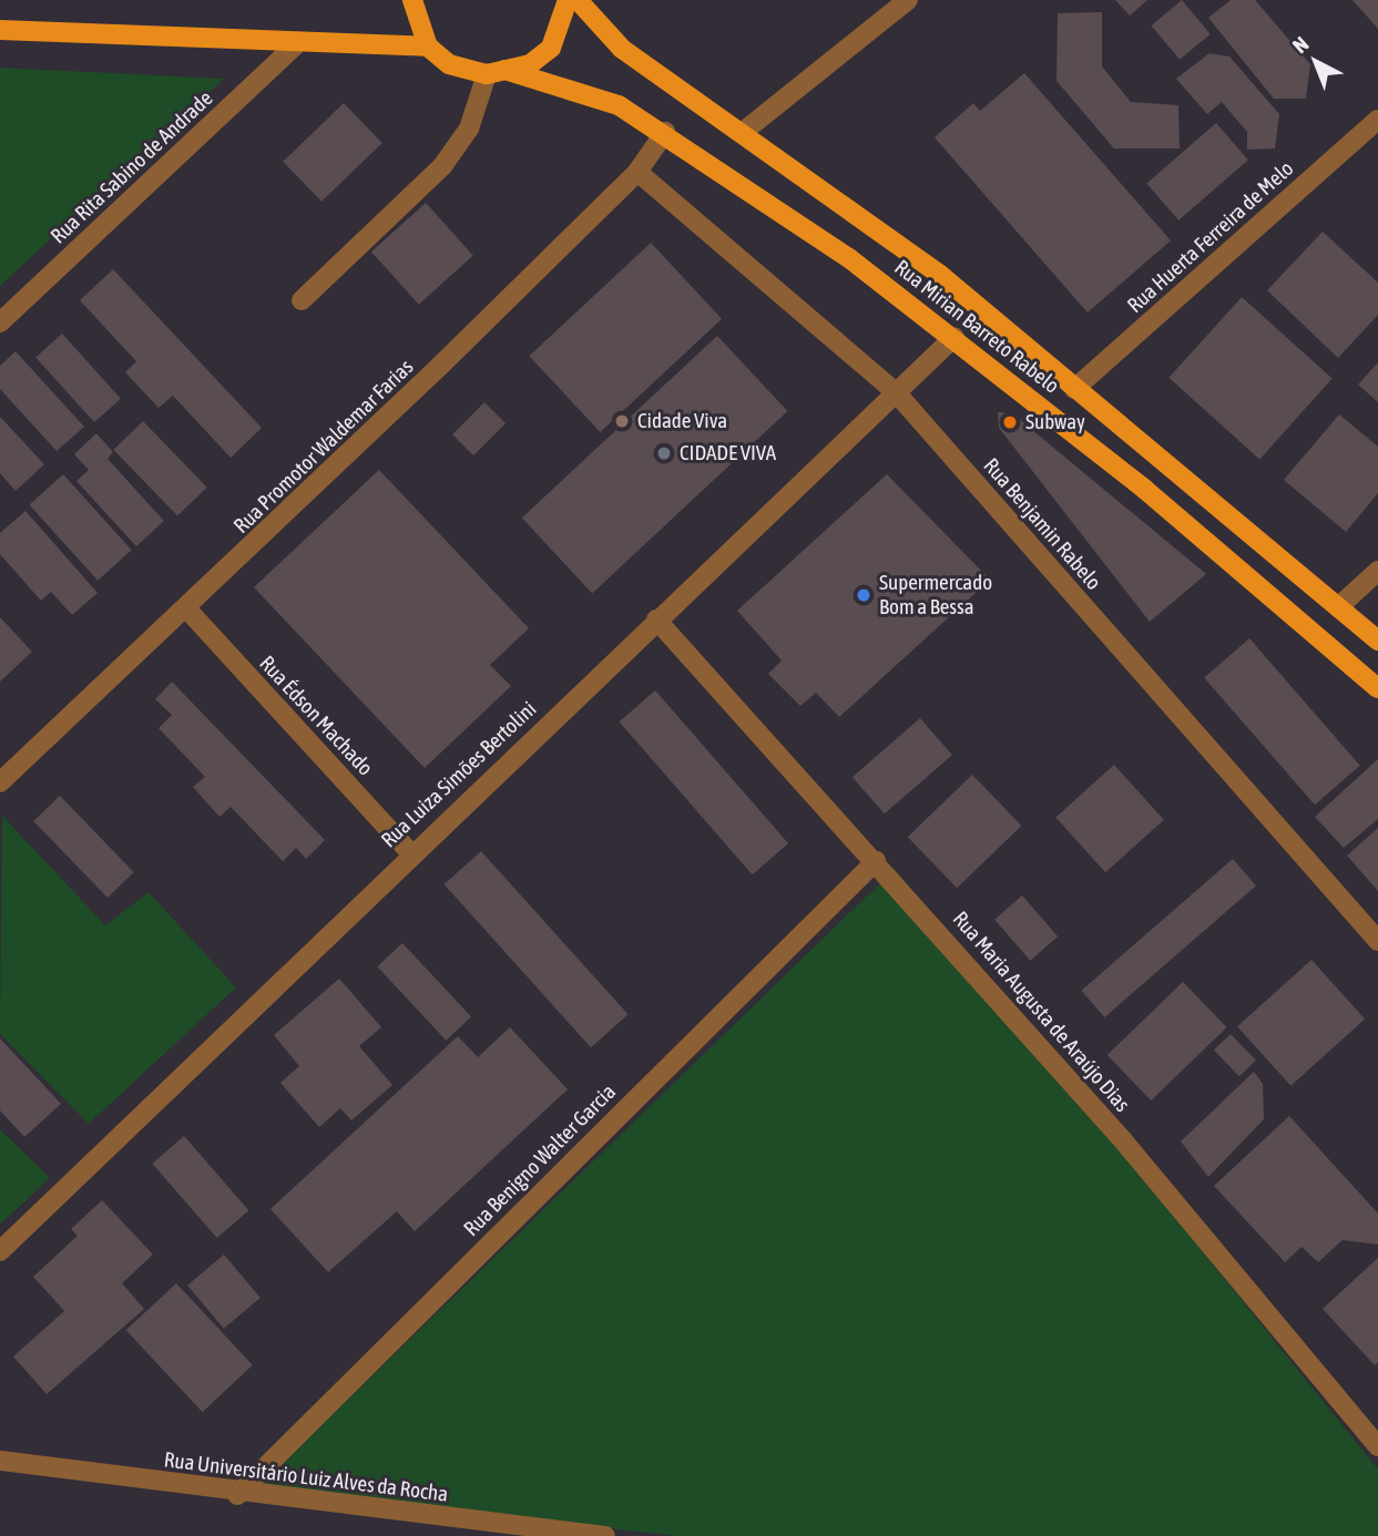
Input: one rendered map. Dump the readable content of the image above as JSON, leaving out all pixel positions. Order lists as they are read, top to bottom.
{
  "streets": {
    "main road": ["Rua Mirian Barreto Rabelo"],
    "street": [
      "Rua Rita Sabino de Andrade",
      "Rua Huerta Ferreira de Melo",
      "Rua Promotor Waldemar Farias",
      "Rua Benjamin Rabelo",
      "Rua Édson Machado",
      "Rua Luiza Simões Bertolini",
      "Rua Maria Augusta de Araújo Dias",
      "Rua Benigno Walter Garcia",
      "Rua Universitário Luiz Alves da Rocha"
    ]
  },
  "crossings": [
    ["Rua Huerta Ferreira de Melo", "Rua Mirian Barreto Rabelo"],
    ["Rua Mirian Barreto Rabelo", "Rua Promotor Waldemar Farias"],
    ["Rua Mirian Barreto Rabelo", "Rua Luiza Simões Bertolini"],
    ["Rua Promotor Waldemar Farias", "Rua Benjamin Rabelo"],
    ["Rua Promotor Waldemar Farias", "Rua Édson Machado"],
    ["Rua Benjamin Rabelo", "Rua Luiza Simões Bertolini"],
    ["Rua Édson Machado", "Rua Luiza Simões Bertolini"],
    ["Rua Luiza Simões Bertolini", "Rua Maria Augusta de Araújo Dias"],
    ["Rua Maria Augusta de Araújo Dias", "Rua Benigno Walter Garcia"],
    ["Rua Benigno Walter Garcia", "Rua Universitário Luiz Alves da Rocha"]
  ],
  "places": [
    "Cidade Viva",
    "Subway",
    "CIDADE VIVA",
    "Supermercado Bom a Bessa"
  ],
  "north": "top left"
}
